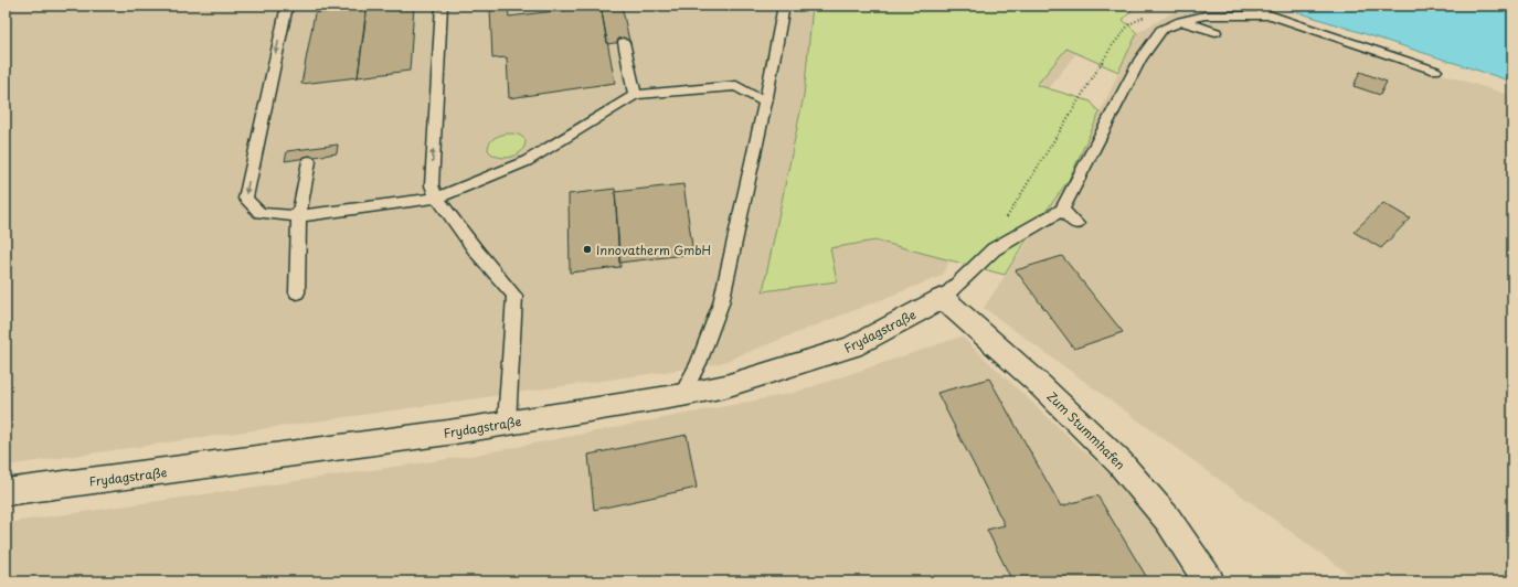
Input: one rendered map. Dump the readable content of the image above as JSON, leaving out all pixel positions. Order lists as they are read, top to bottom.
{
  "streets": {
    "street": ["Frydagstraße", "Zum Stummhafen"]
  },
  "crossings": [
    ["Frydagstraße", "Zum Stummhafen"]
  ],
  "places": ["Innovatherm GmbH"]
}
